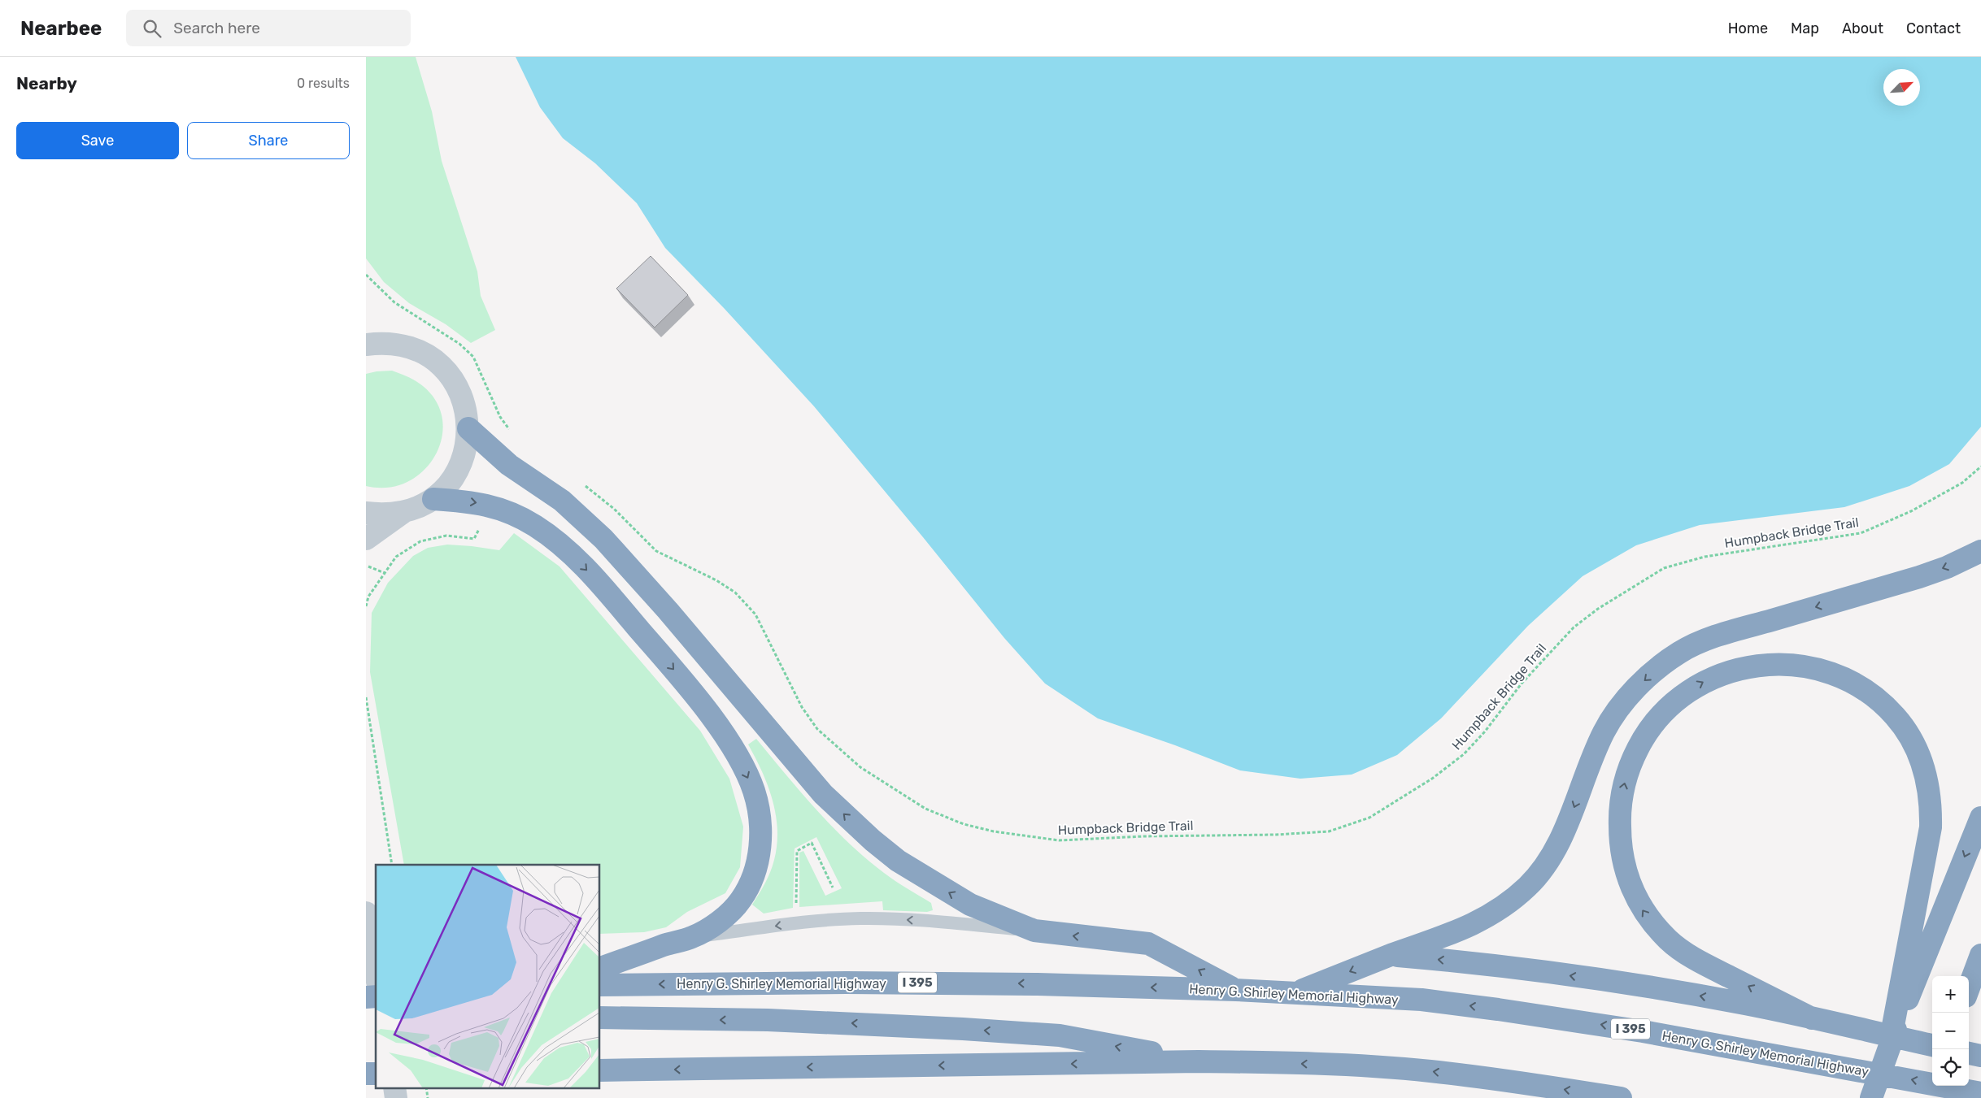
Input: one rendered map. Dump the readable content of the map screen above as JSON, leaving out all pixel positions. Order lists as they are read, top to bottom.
{
  "streets": {
    "highway": ["I 395", "Henry G. Shirley Memorial Highway"],
    "path": ["Humpback Bridge Trail"]
  },
  "north": "top right",
  "page": {
    "header": "Nearbee",
    "search": "Search here",
    "nav": [
      "Home",
      "Map",
      "About",
      "Contact"
    ],
    "heading": ["Nearby", "0 results"],
    "buttons": ["Save", "Share"],
    "map_buttons": ["+", "−"]
  }
}
